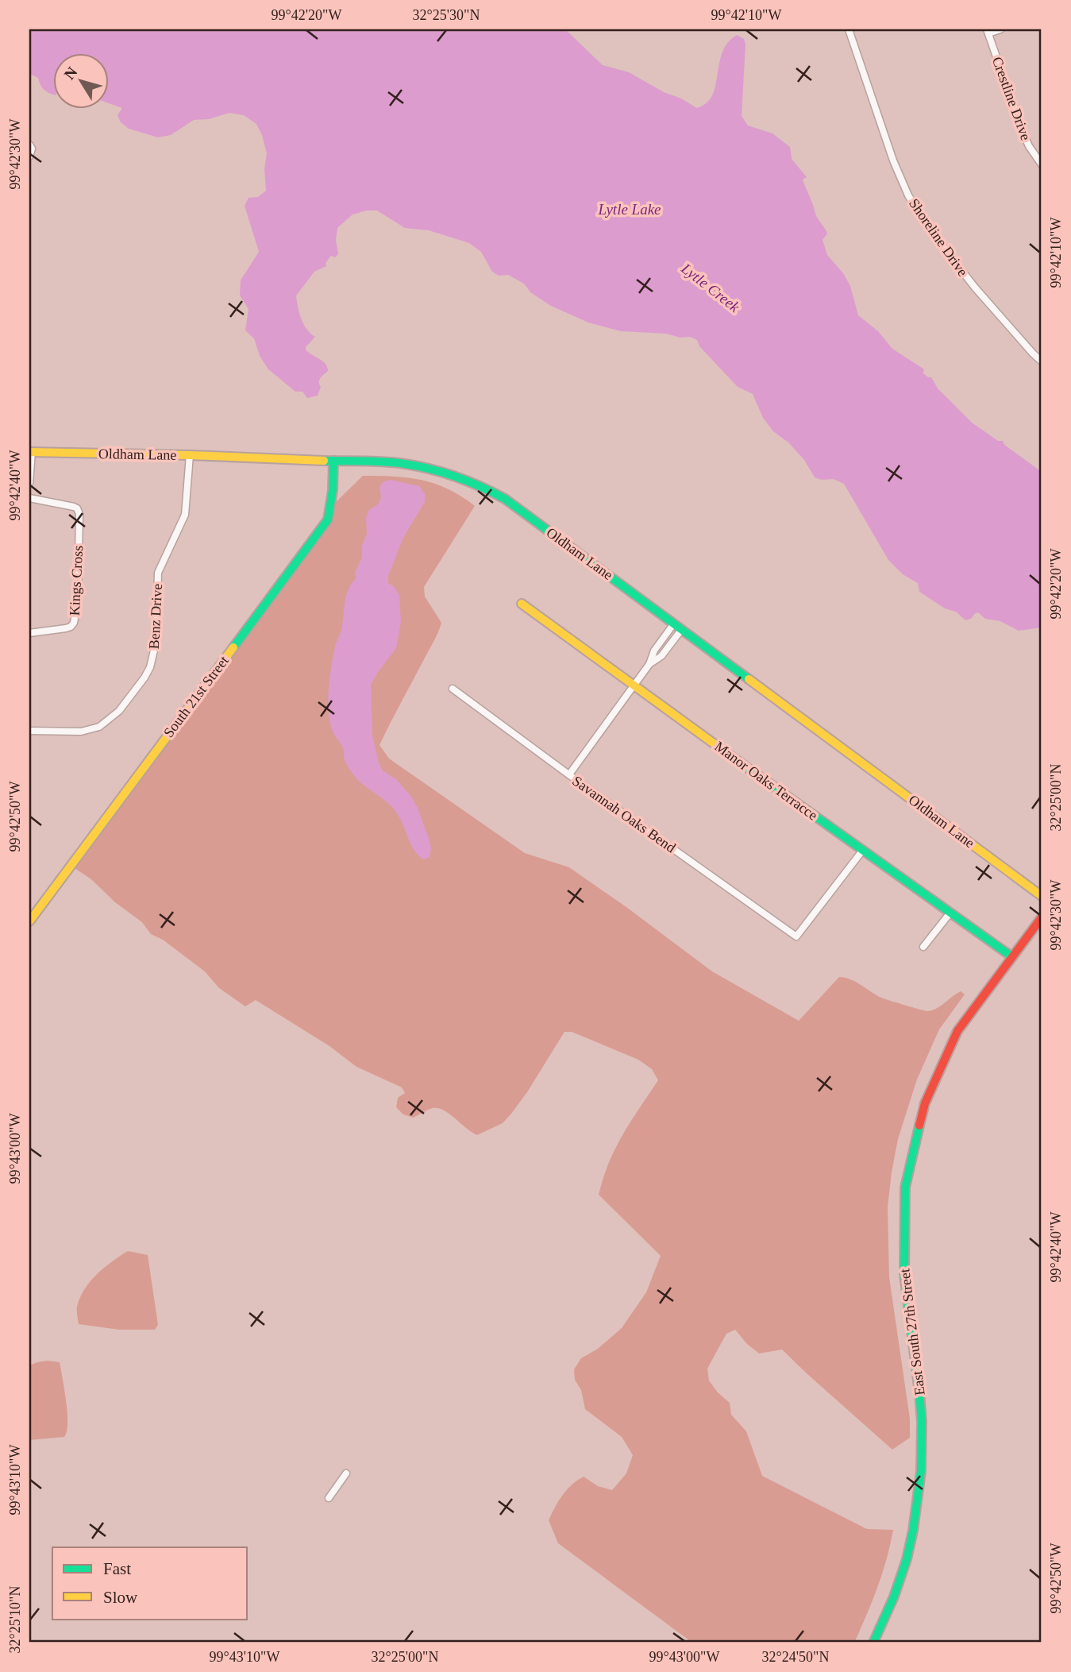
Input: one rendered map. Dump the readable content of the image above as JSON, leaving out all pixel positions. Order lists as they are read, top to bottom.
{
  "streets": {
    "main road": [
      "Oldham Lane",
      "South 21st Street",
      "Manor Oaks Terracce",
      "East South 27th Street"
    ],
    "street": [
      "Crestline Drive",
      "Shoreline Drive",
      "Kings Cross",
      "Benz Drive",
      "Savannah Oaks Bend"
    ]
  },
  "crossings": [
    ["Oldham Lane", "Benz Drive"],
    ["Oldham Lane", "South 21st Street"],
    ["Manor Oaks Terracce", "Savannah Oaks Bend"],
    ["Manor Oaks Terracce", "East South 27th Street"]
  ],
  "water": ["Lytle Lake", "Lytle Creek"],
  "legend": ["Fast", "Slow"],
  "north": "top left",
  "coordinates": [
    "99°42'20\"W",
    "32°25'30\"N",
    "99°42'10\"W",
    "99°42'30\"W",
    "99°42'40\"W",
    "32°25'00\"N",
    "99°42'50\"W",
    "99°43'00\"W",
    "99°43'10\"W",
    "32°25'10\"N",
    "32°24'50\"N"
  ]
}
